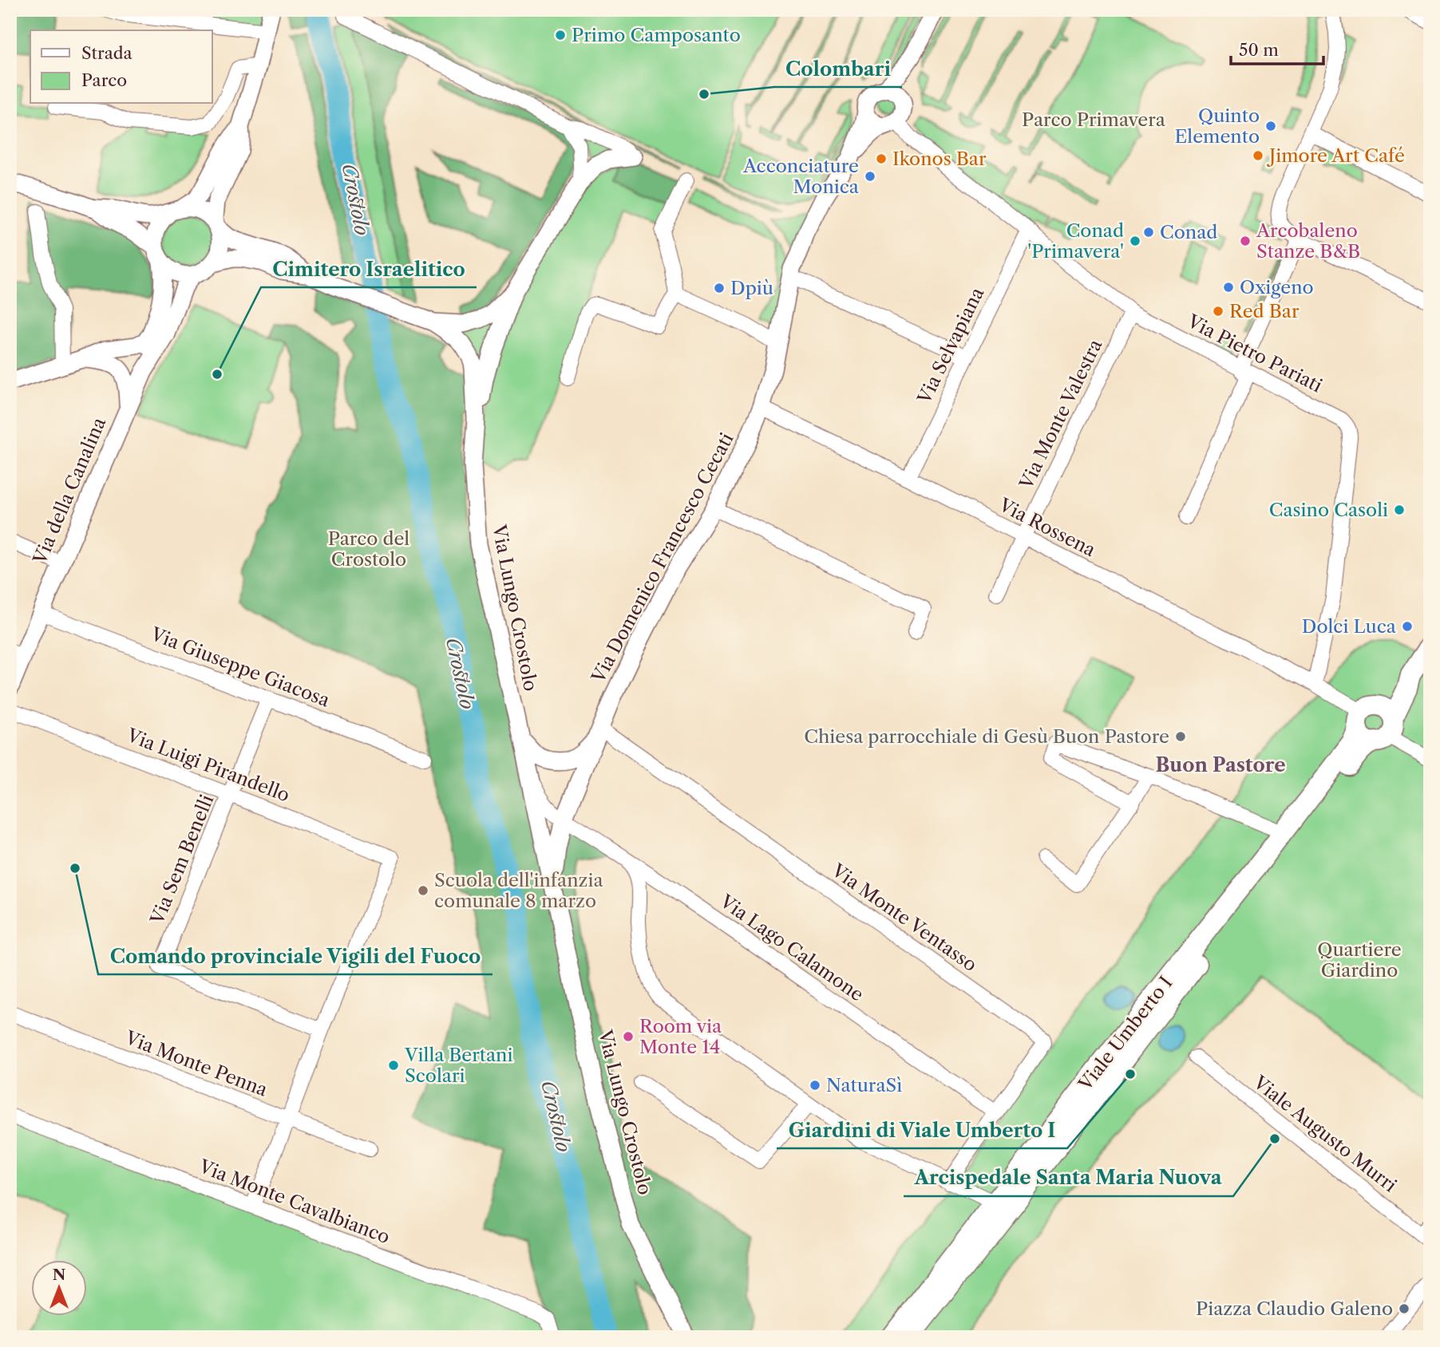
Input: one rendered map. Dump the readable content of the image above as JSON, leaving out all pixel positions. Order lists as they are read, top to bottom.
{
  "streets": {
    "main road": ["Viale Umberto I"],
    "street": [
      "Via Selvapiana",
      "Via Pietro Pariati",
      "Via Monte Valestra",
      "Via della Canalina",
      "Via Rossena",
      "Via Domenico Francesco Cecati",
      "Via Lungo Crostolo",
      "Via Giuseppe Giacosa",
      "Via Luigi Pirandello",
      "Via Sem Benelli",
      "Via Monte Ventasso",
      "Via Lago Calamone",
      "Via Monte Penna",
      "Viale Augusto Murri",
      "Via Monte Cavalbianco"
    ]
  },
  "crossings": [
    ["Via Selvapiana", "Via Pietro Pariati"],
    ["Via Selvapiana", "Via Rossena"],
    ["Via Pietro Pariati", "Via Monte Valestra"],
    ["Via Pietro Pariati", "Via Rossena"],
    ["Via Monte Valestra", "Via Rossena"],
    ["Via della Canalina", "Via Giuseppe Giacosa"],
    ["Via Rossena", "Via Domenico Francesco Cecati"],
    ["Via Domenico Francesco Cecati", "Via Lungo Crostolo"],
    ["Via Domenico Francesco Cecati", "Via Monte Ventasso"],
    ["Via Domenico Francesco Cecati", "Via Lago Calamone"],
    ["Via Lungo Crostolo", "Via Lago Calamone"],
    ["Via Giuseppe Giacosa", "Via Sem Benelli"],
    ["Via Luigi Pirandello", "Via Sem Benelli"],
    ["Via Monte Ventasso", "Via Lago Calamone"]
  ],
  "districts": ["Buon Pastore"],
  "water": ["Crostolo"],
  "parks": ["Parco Primavera", "Parco del Crostolo", "Quartiere Giardino"],
  "places": [
    "Primo Camposanto",
    "Colombari",
    "Quinto Elemento",
    "Jimore Art Café",
    "Ikonos Bar",
    "Acconciature Monica",
    "Conad",
    "Conad 'Primavera'",
    "Arcobaleno Stanze B&B",
    "Oxigeno",
    "Dpiù",
    "Red Bar",
    "Cimitero Israelitico",
    "Casino Casoli",
    "Dolci Luca",
    "Chiesa parrocchiale di Gesù Buon Pastore",
    "Comando provinciale Vigili del Fuoco",
    "Scuola dell'infanzia comunale 8 marzo",
    "Room via Monte 14",
    "Villa Bertani Scolari",
    "Giardini di Viale Umberto I",
    "NaturaSì",
    "Arcispedale Santa Maria Nuova",
    "Piazza Claudio Galeno"
  ],
  "legend": ["Strada", "Parco"],
  "scale_bar": "50 m",
  "north": "top"
}
